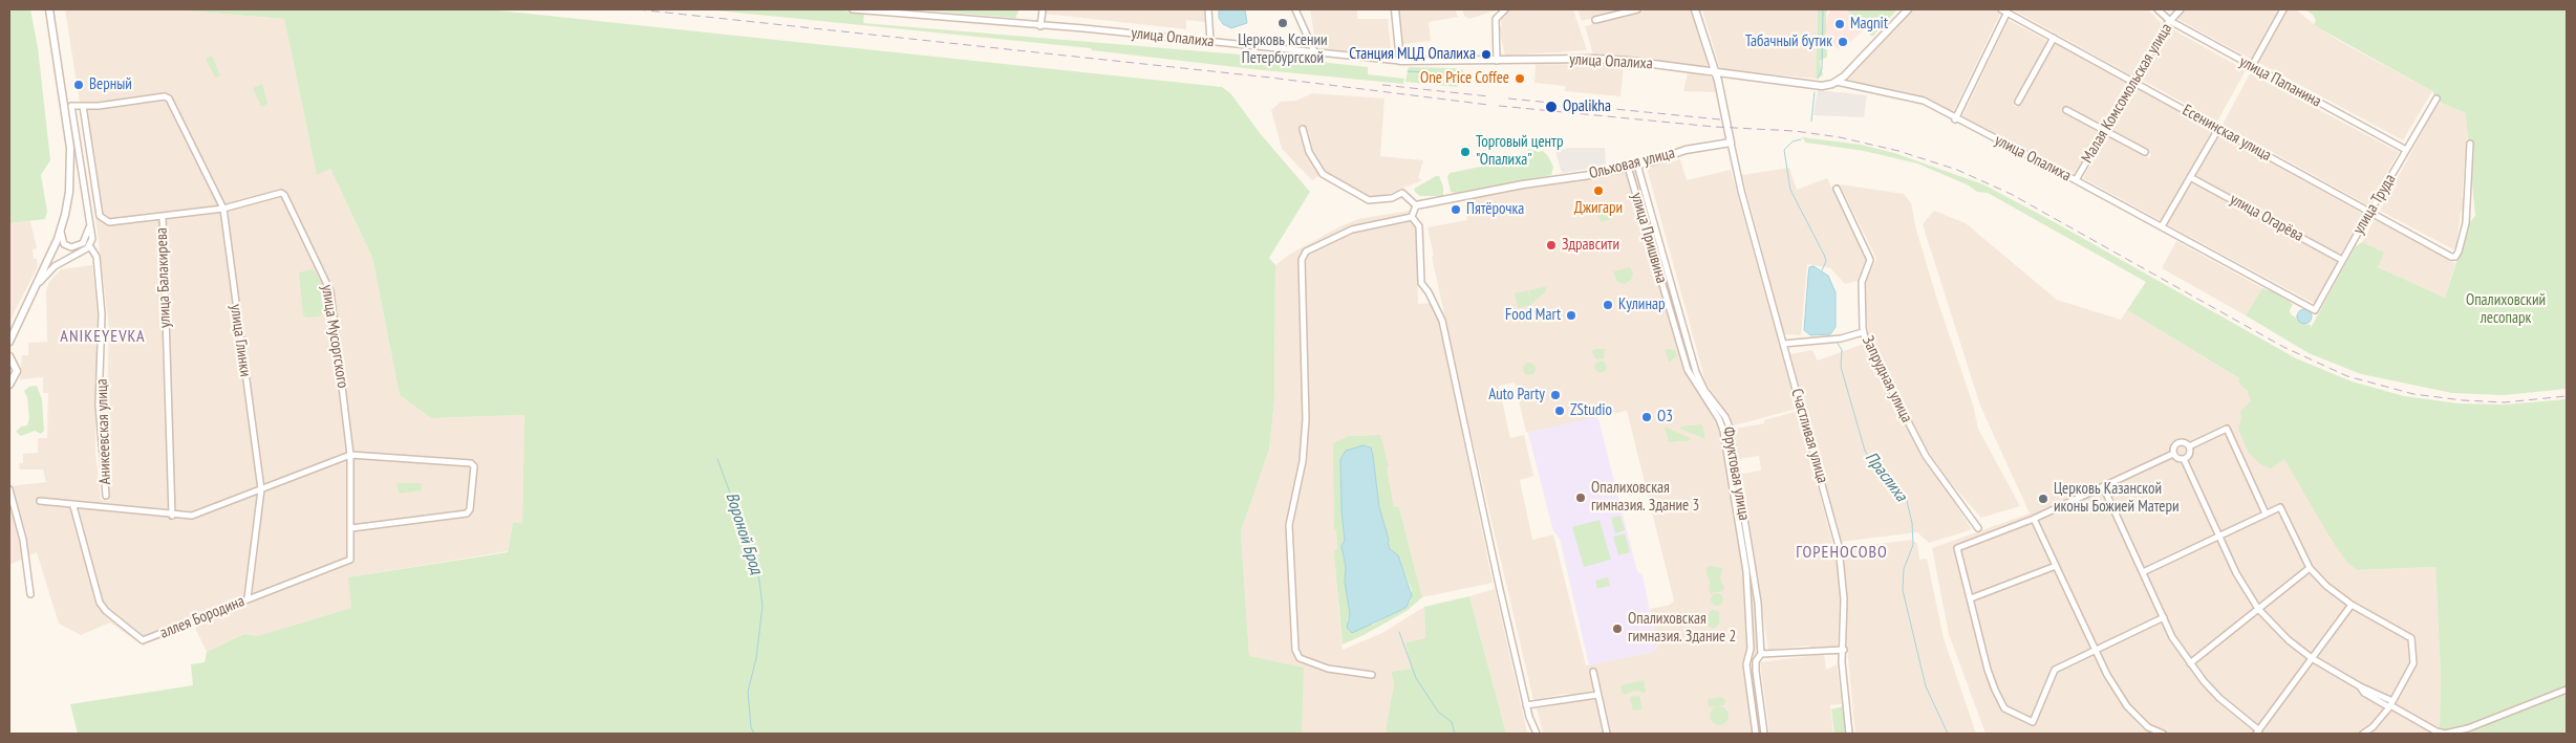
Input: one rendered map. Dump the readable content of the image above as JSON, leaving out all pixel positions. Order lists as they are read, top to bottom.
{
  "streets": {
    "street": [
      "улица Опалиха",
      "улица Папанина",
      "Малая Комсомольская улица",
      "Есенинская улица",
      "Ольховая улица",
      "улица Труда",
      "улица Огарёва",
      "улица Пришвина",
      "улица Балакирева",
      "улица Мусоргского",
      "улица Глинки",
      "Запрудная улица",
      "Аникеевская улица",
      "Счастливая улица",
      "Фруктовая улица",
      "аллея Бородина"
    ]
  },
  "crossings": [
    ["улица Опалиха", "Малая Комсомольская улица"],
    ["улица Опалиха", "улица Труда"],
    ["улица Папанина", "Малая Комсомольская улица"],
    ["улица Папанина", "улица Труда"],
    ["Малая Комсомольская улица", "Есенинская улица"],
    ["Есенинская улица", "улица Труда"],
    ["Ольховая улица", "улица Пришвина"],
    ["Ольховая улица", "Счастливая улица"],
    ["Ольховая улица", "Фруктовая улица"],
    ["улица Труда", "улица Огарёва"],
    ["улица Балакирева", "улица Глинки"],
    ["улица Балакирева", "Аникеевская улица"],
    ["улица Мусоргского", "улица Глинки"],
    ["улица Мусоргского", "аллея Бородина"],
    ["улица Глинки", "Аникеевская улица"],
    ["улица Глинки", "аллея Бородина"]
  ],
  "districts": ["ANIKEYEVKA", "ГОРЕНОСОВО"],
  "water": ["Праслиха", "Вороной Брод"],
  "parks": ["Опалиховский лесопарк"],
  "places": [
    "Церковь Ксении Петербургской",
    "Magnit",
    "Табачный бутик",
    "Станция МЦД Опалиха",
    "One Price Coffee",
    "Верный",
    "Opalikha",
    "Торговый центр \"Опалиха\"",
    "Джигари",
    "Пятёрочка",
    "Здравсити",
    "Кулинар",
    "Food Mart",
    "Auto Party",
    "ZStudio",
    "О3",
    "Опалиховская гимназия. Здание 3",
    "Церковь Казанской иконы Божией Матери",
    "Опалиховская гимназия. Здание 2"
  ]
}
